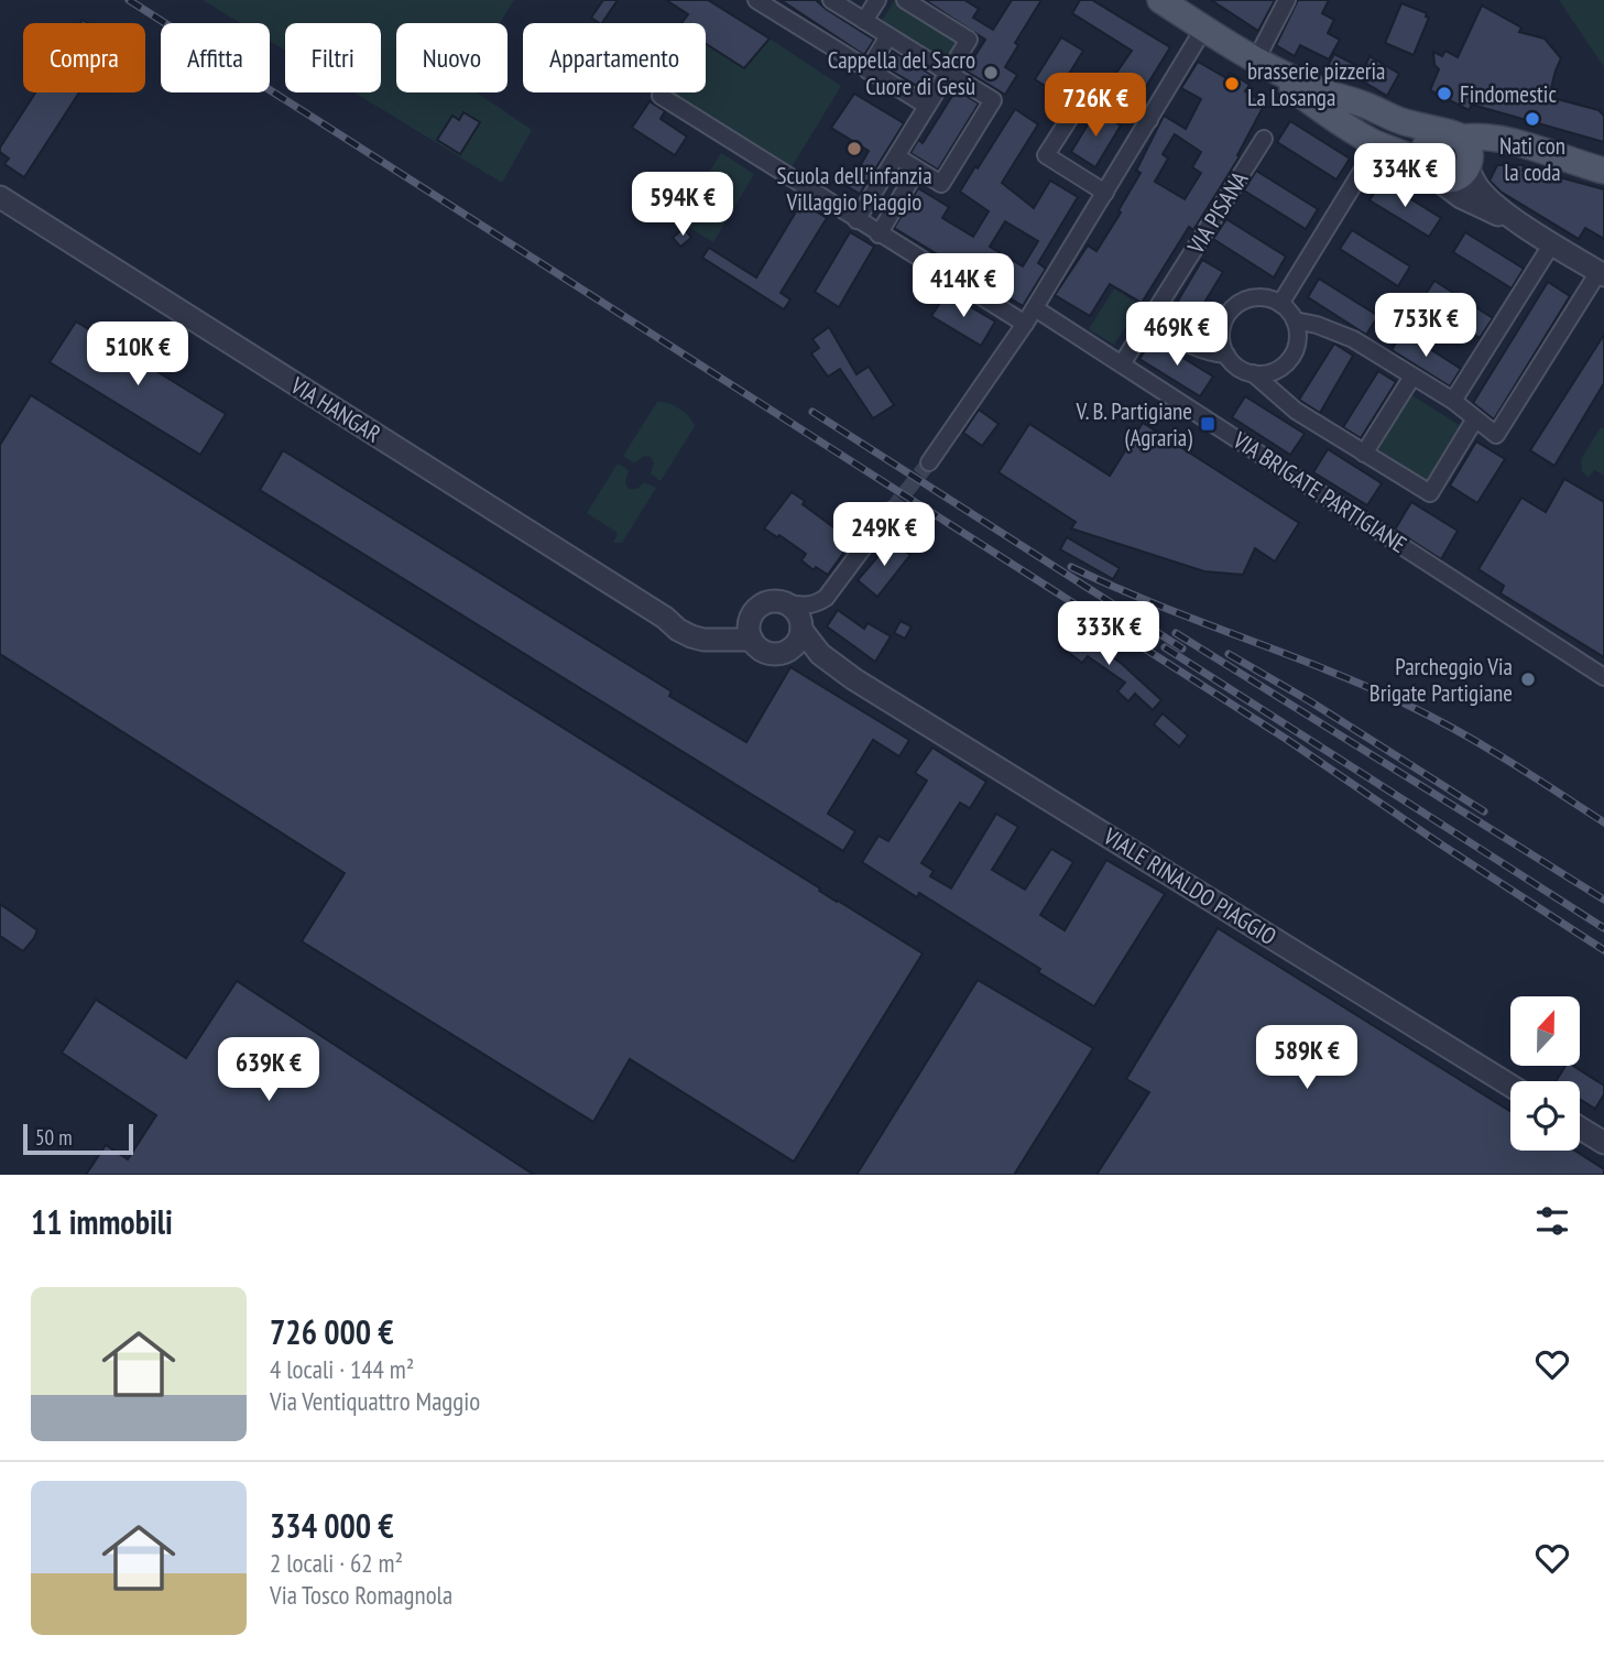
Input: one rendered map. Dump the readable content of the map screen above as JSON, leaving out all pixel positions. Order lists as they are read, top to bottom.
{
  "streets": {
    "street": [
      "VIA PISANA",
      "VIA HANGAR",
      "VIA BRIGATE PARTIGIANE",
      "VIALE RINALDO PIAGGIO"
    ]
  },
  "crossings": [
    ["VIA PISANA", "VIA BRIGATE PARTIGIANE"],
    ["VIA HANGAR", "VIALE RINALDO PIAGGIO"]
  ],
  "places": {
    "other": [
      "Cappella del Sacro Cuore di Gesù",
      "brasserie pizzeria La Losanga",
      "Findomestic",
      "Nati con la coda",
      "Scuola dell'infanzia Villaggio Piaggio",
      "Parcheggio Via Brigate Partigiane"
    ],
    "transit": ["V. B. Partigiane (Agraria)"]
  },
  "scale_bar": "50 m",
  "north": "top",
  "page": {
    "chip": [
      "Compra",
      "Affitta",
      "Filtri",
      "Nuovo",
      "Appartamento"
    ],
    "price": [
      "726K €",
      "334K €",
      "594K €",
      "414K €",
      "753K €",
      "469K €",
      "510K €",
      "249K €",
      "333K €",
      "589K €",
      "639K €"
    ],
    "scale": "50 m",
    "heading": "11 immobili",
    "list": [
      {
        "name": "726 000 €",
        "note": "4 locali · 144 m² · Via Ventiquattro Maggio"
      },
      {
        "name": "334 000 €",
        "note": "2 locali · 62 m² · Via Tosco Romagnola"
      }
    ]
  }
}
